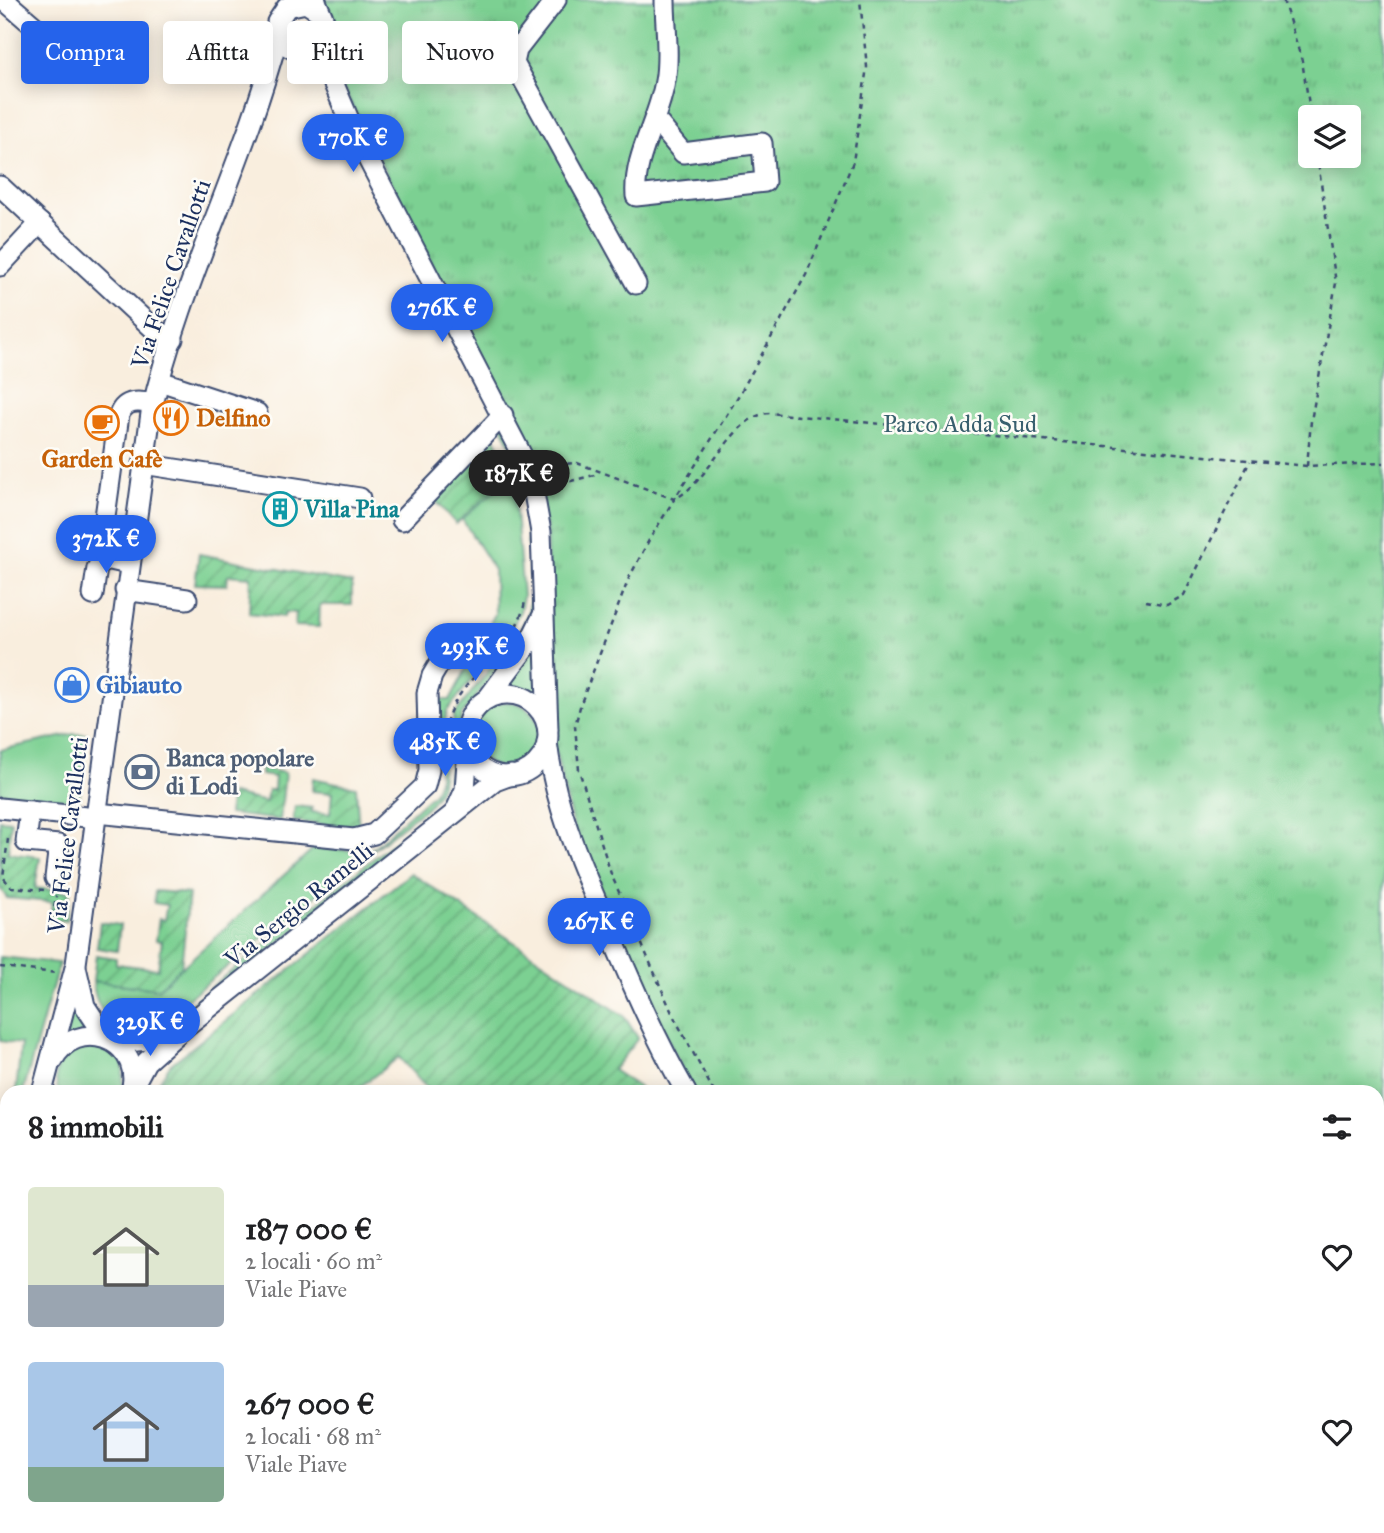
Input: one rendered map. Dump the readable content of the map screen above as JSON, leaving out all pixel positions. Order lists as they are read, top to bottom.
{
  "streets": {
    "street": ["Via Felice Cavallotti", "Via Sergio Ramelli"]
  },
  "crossings": [
    ["Via Felice Cavallotti", "Via Sergio Ramelli"]
  ],
  "parks": ["Parco Adda Sud"],
  "places": {
    "restaurant": ["Delfino"],
    "cafe": ["Garden Cafè"],
    "building": ["Villa Pina"],
    "shop": ["Gibiauto"],
    "bank": ["Banca popolare di Lodi"]
  },
  "page": {
    "chip": [
      "Compra",
      "Affitta",
      "Filtri",
      "Nuovo"
    ],
    "price": [
      "170K €",
      "276K €",
      "187K €",
      "372K €",
      "293K €",
      "485K €",
      "267K €",
      "329K €"
    ],
    "heading": "8 immobili",
    "list": [
      {
        "name": "187 000 €",
        "note": "2 locali · 60 m² · Viale Piave"
      },
      {
        "name": "267 000 €",
        "note": "2 locali · 68 m² · Viale Piave"
      }
    ]
  }
}
